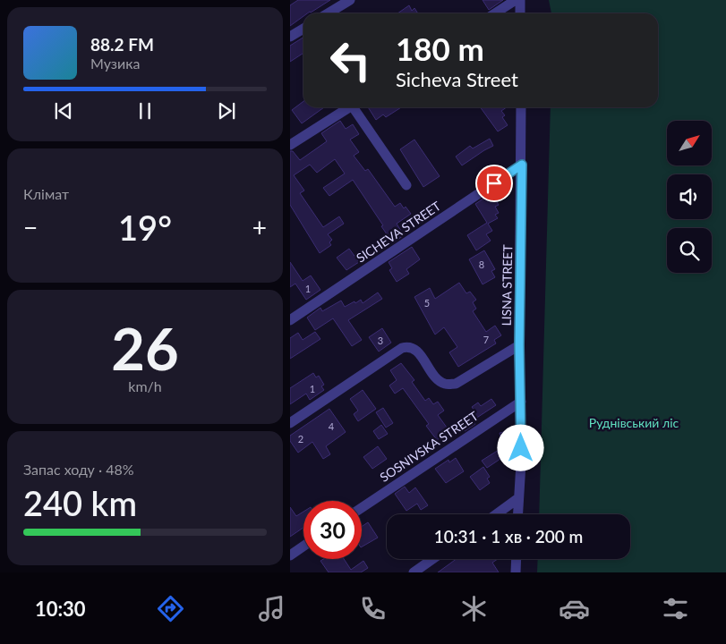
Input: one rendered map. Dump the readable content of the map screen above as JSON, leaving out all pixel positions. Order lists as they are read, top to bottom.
{
  "streets": {
    "street": ["SICHEVA STREET", "LISNA STREET", "SOSNIVSKA STREET"]
  },
  "crossings": [
    ["SICHEVA STREET", "LISNA STREET"],
    ["LISNA STREET", "SOSNIVSKA STREET"]
  ],
  "parks": ["Руднівський ліс"],
  "house_numbers": [
    "8",
    "1",
    "5",
    "7",
    "3",
    "1",
    "4",
    "2"
  ],
  "north": "top right",
  "page": {
    "turn": ["180 m", "Sicheva Street"],
    "song": ["88.2 FM", "Музика"],
    "tile": [
      "Клімат",
      ["26", "km/h"],
      ["Запас ходу · 48%", "240 km"]
    ],
    "heat": ["−", "19°", "+"],
    "limit": "30",
    "trip": "10:31 · 1 хв · 200 m",
    "tabs": "10:30"
  }
}
